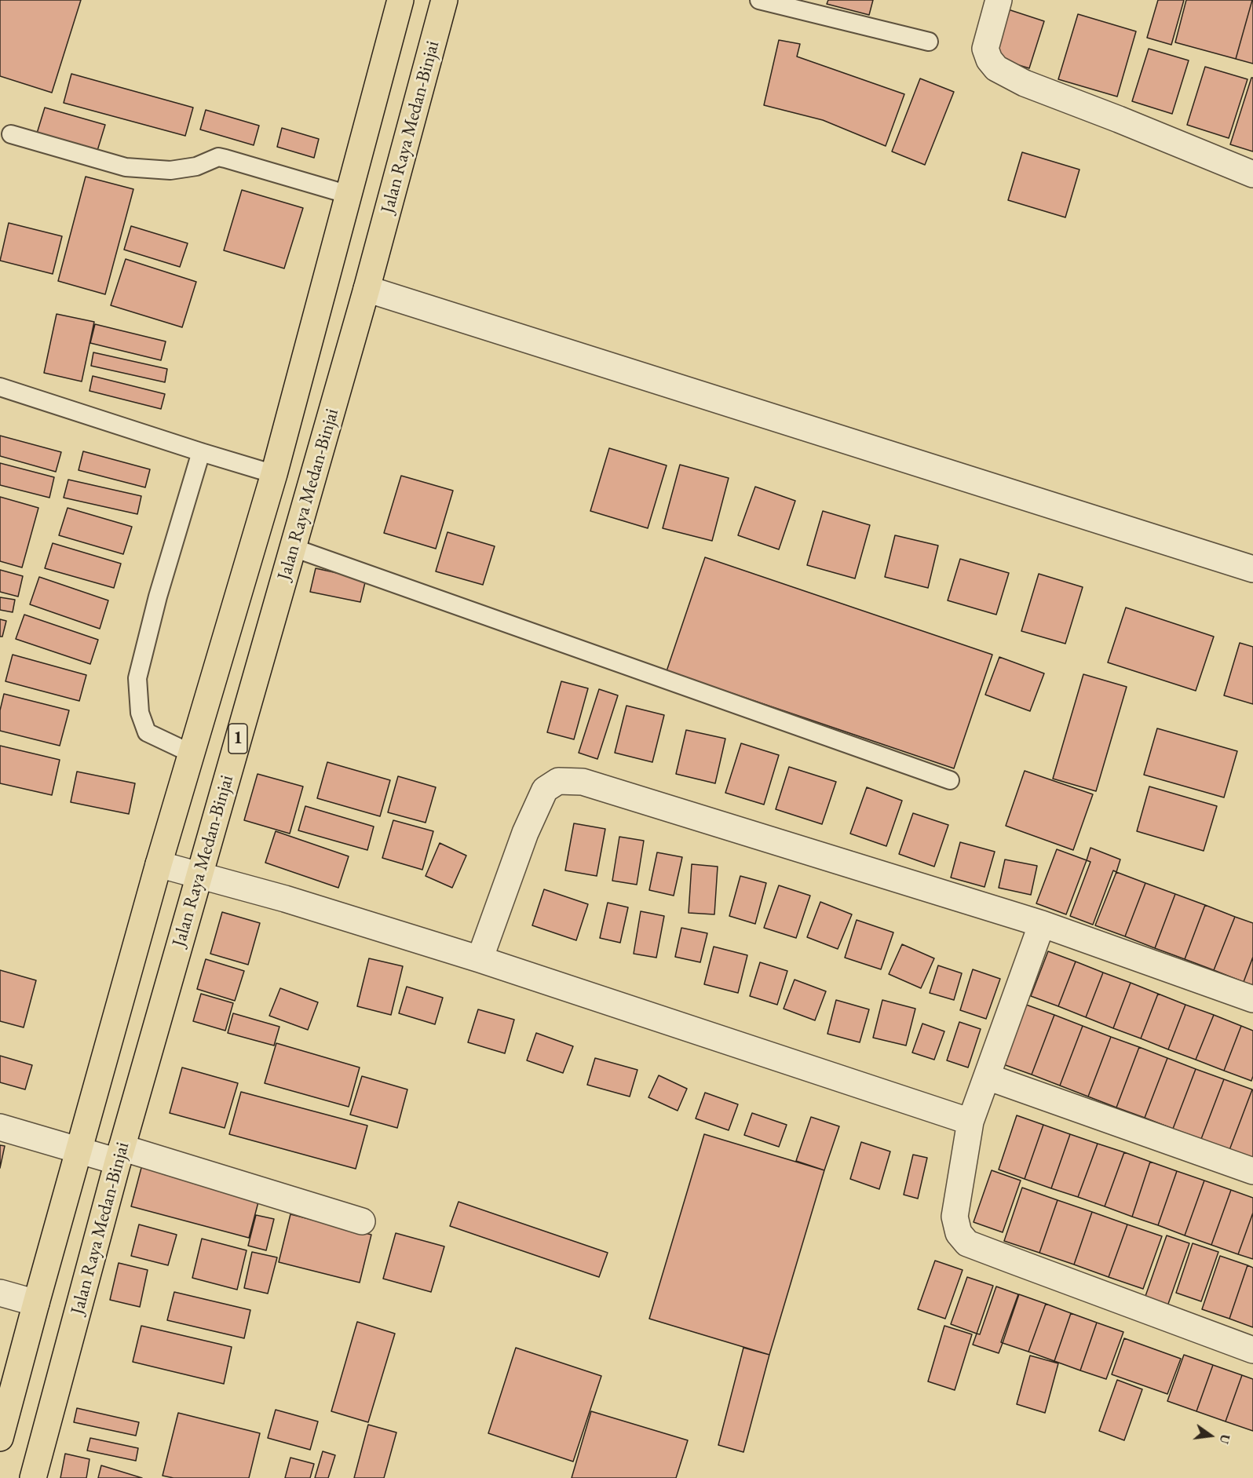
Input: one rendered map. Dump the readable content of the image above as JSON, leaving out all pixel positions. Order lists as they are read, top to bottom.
{
  "streets": {
    "highway": ["Jalan Raya Medan-Binjai", "1"]
  },
  "north": "right"
}
